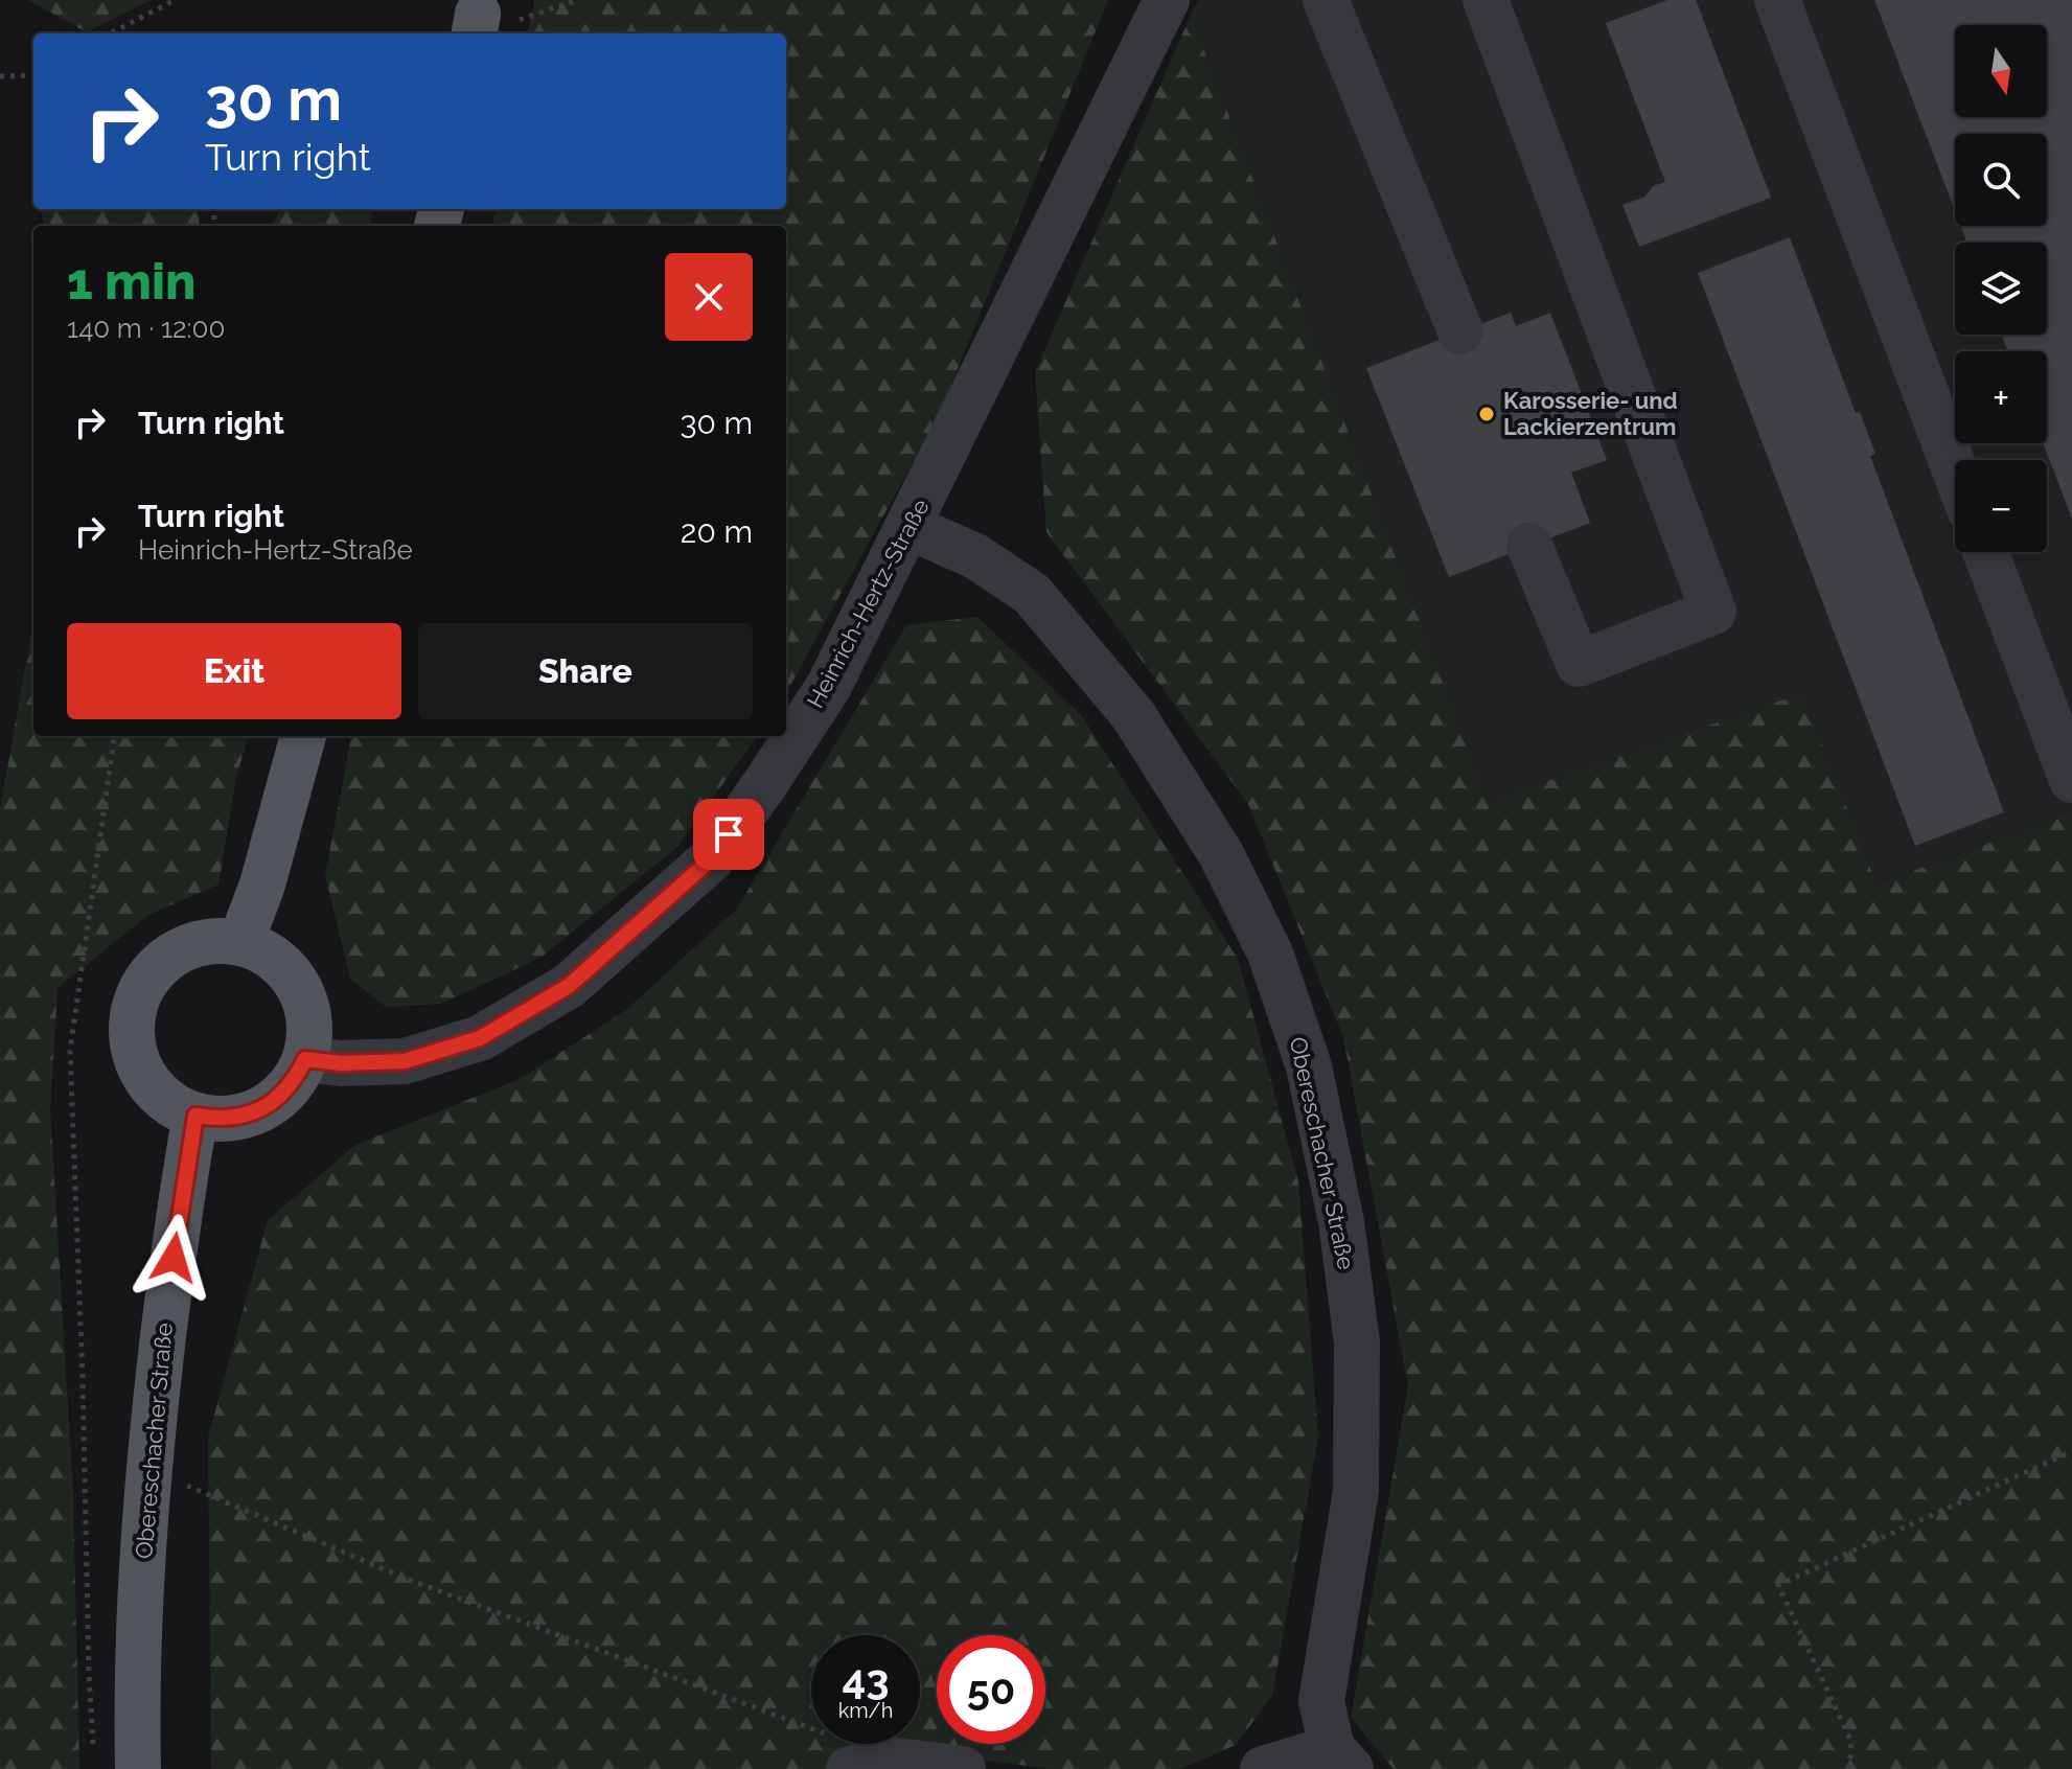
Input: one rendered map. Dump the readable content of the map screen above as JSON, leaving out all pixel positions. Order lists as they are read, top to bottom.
{
  "streets": {
    "main road": ["Obereschacher Straße"],
    "street": ["Heinrich-Hertz-Straße"]
  },
  "crossings": [
    ["Heinrich-Hertz-Straße", "Obereschacher Straße"]
  ],
  "places": ["Karosserie- und Lackierzentrum"],
  "north": "bottom",
  "page": {
    "map_buttons": ["+", "−"],
    "turn": ["30 m", "Turn right"],
    "heading": ["1 min", "140 m · 12:00"],
    "list": [
      {
        "name": "Turn right",
        "value": "30 m"
      },
      {
        "name": "Turn right",
        "note": "Heinrich-Hertz-Straße",
        "value": "20 m"
      }
    ],
    "buttons": ["Exit", "Share"],
    "speed": "43 km/h",
    "limit": "50"
  }
}
